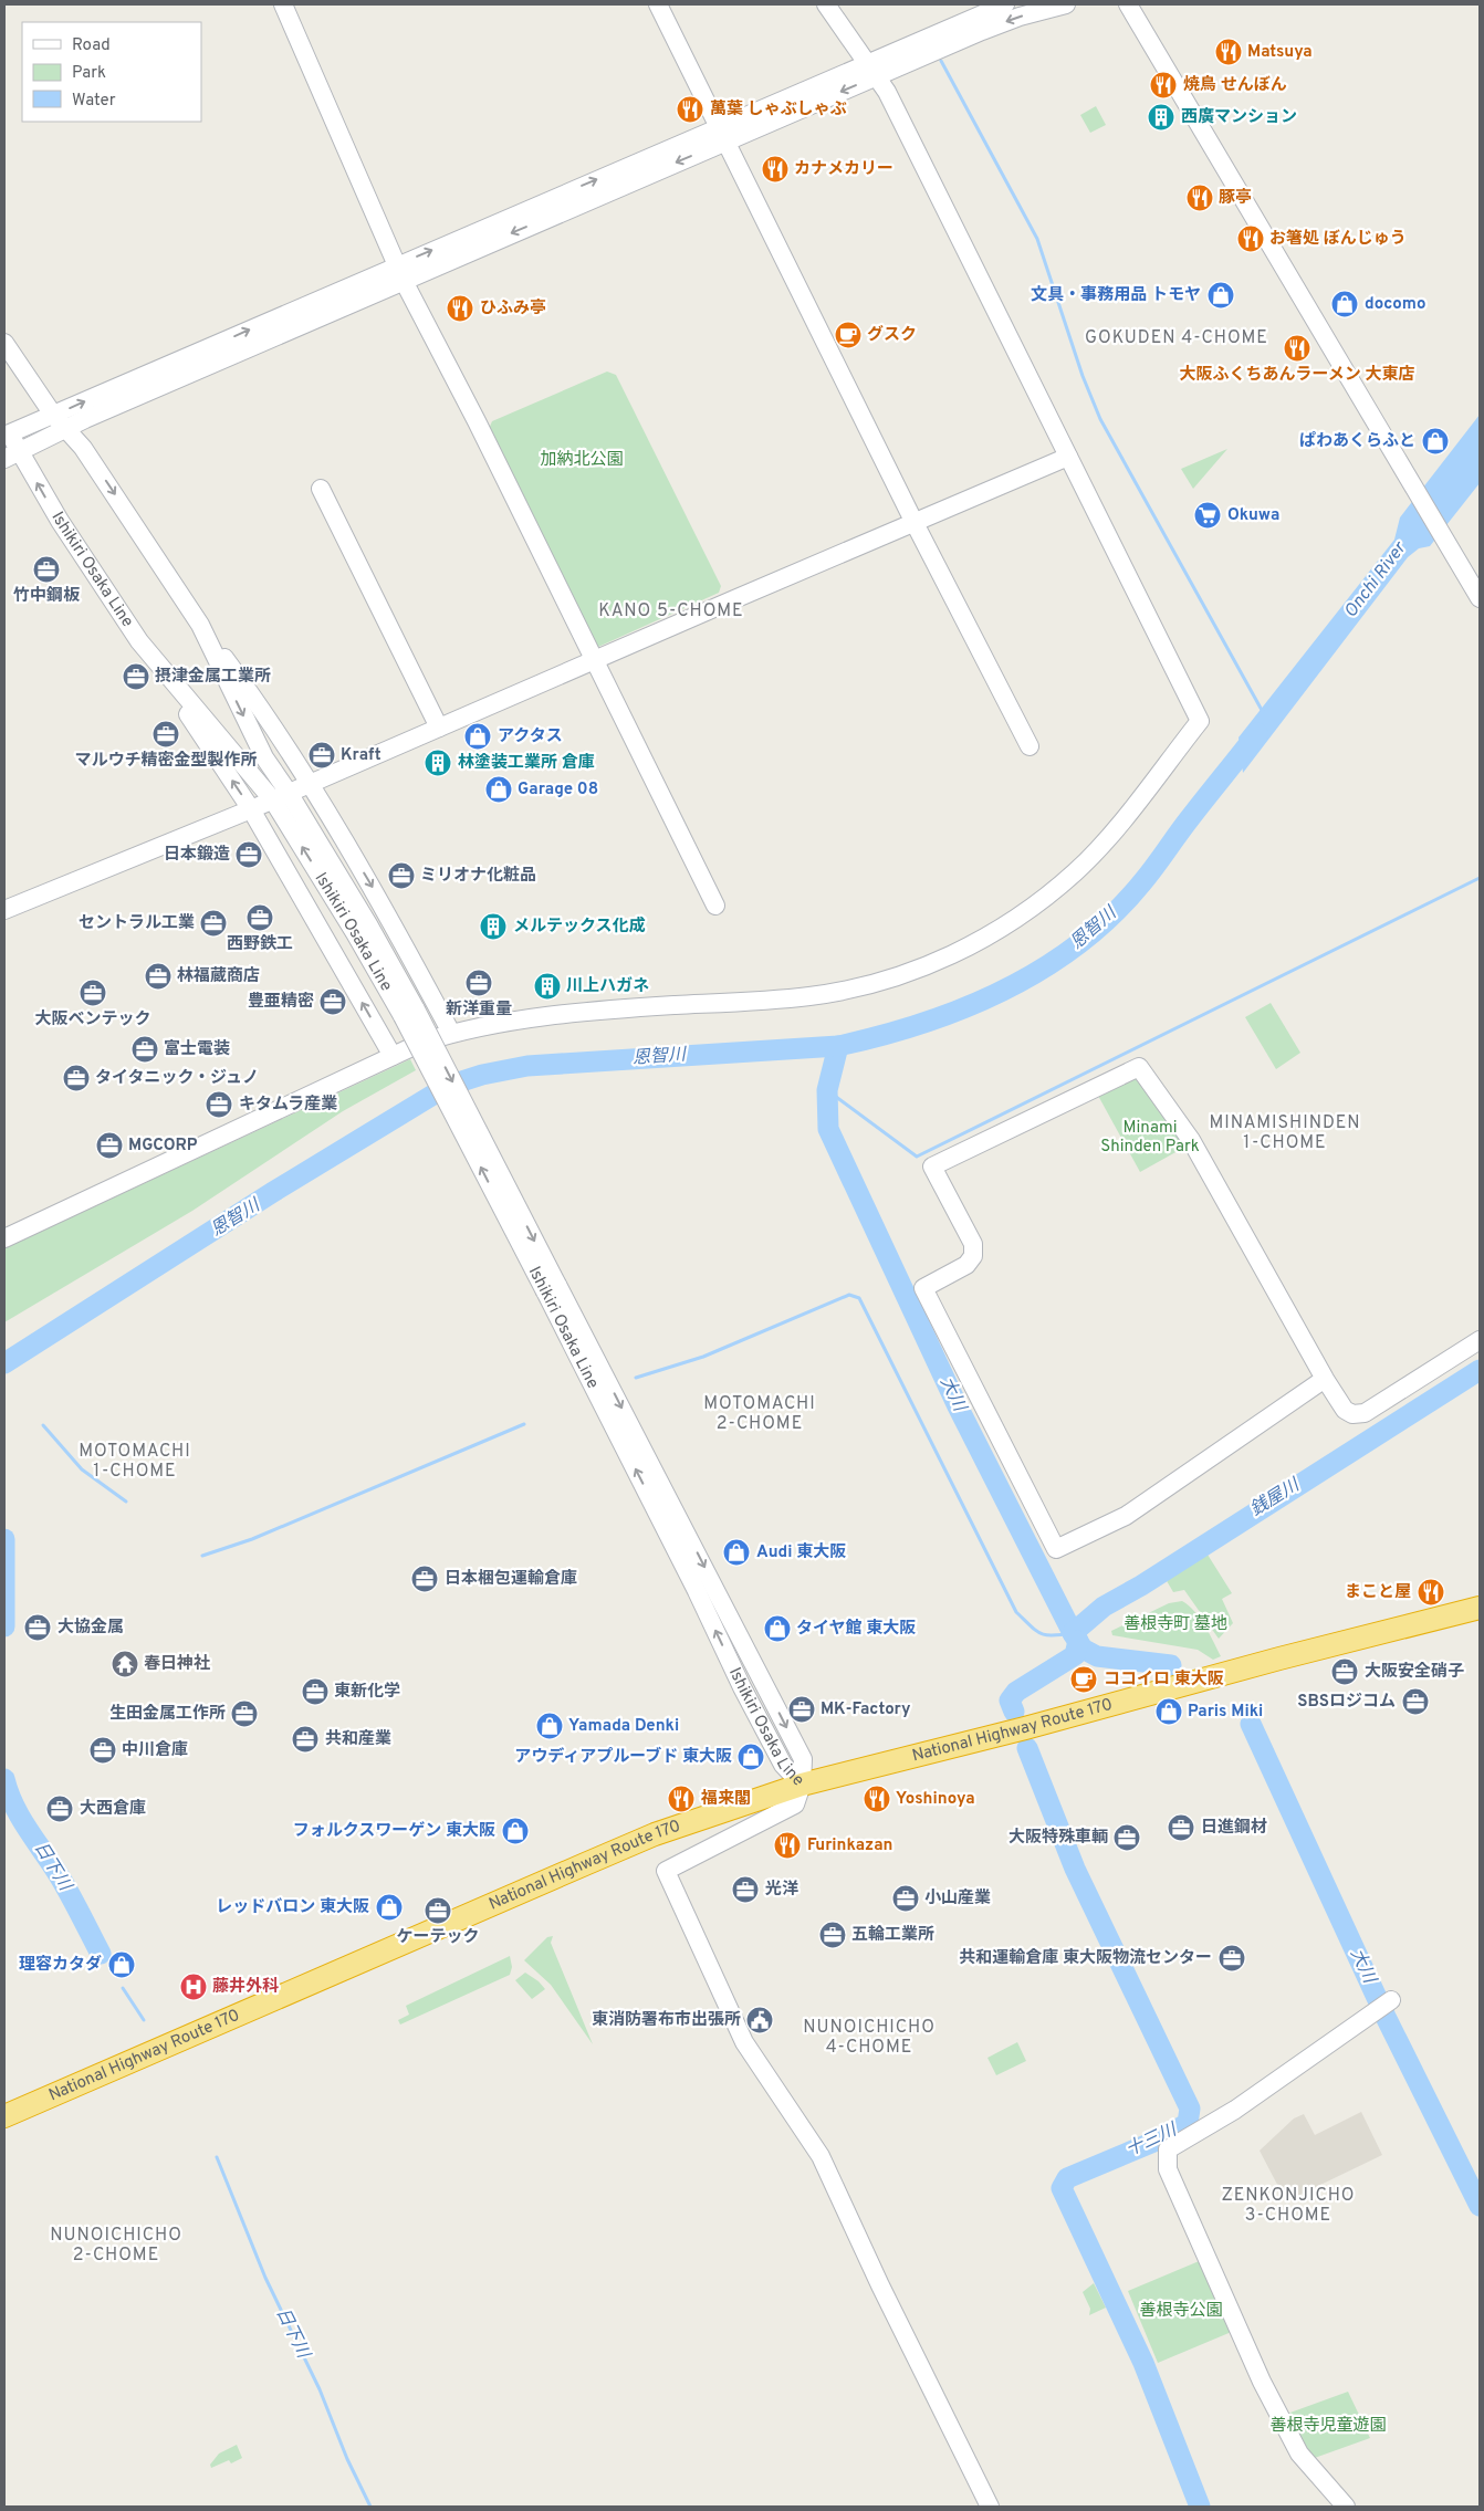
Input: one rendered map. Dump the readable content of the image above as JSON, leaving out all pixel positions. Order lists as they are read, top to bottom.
{
  "streets": {
    "highway": ["National Highway Route 170"],
    "street": ["Ishikiri Osaka Line"]
  },
  "crossings": [
    ["Ishikiri Osaka Line", "National Highway Route 170"]
  ],
  "districts": [
    "GOKUDEN 4-CHOME",
    "KANO 5-CHOME",
    "MINAMISHINDEN 1-CHOME",
    "MOTOMACHI 2-CHOME",
    "MOTOMACHI 1-CHOME",
    "NUNOICHICHO 4-CHOME",
    "ZENKONJICHO 3-CHOME",
    "NUNOICHICHO 2-CHOME"
  ],
  "water": [
    "Onchi River",
    "恩智川",
    "大川",
    "銭屋川",
    "日下川",
    "十三川"
  ],
  "parks": [
    "加納北公園",
    "Minami Shinden Park",
    "善根寺町 墓地",
    "善根寺公園",
    "善根寺児童遊園"
  ],
  "places": {
    "restaurant": [
      "Matsuya",
      "焼鳥 せんぼん",
      "萬葉 しゃぶしゃぶ",
      "カナメカリー",
      "豚亭",
      "お箸処 ぼんじゅう",
      "ひふみ亭",
      "大阪ふくちあんラーメン 大東店",
      "まこと屋",
      "福来閣",
      "Yoshinoya",
      "Furinkazan"
    ],
    "building": [
      "西廣マンション",
      "林塗装工業所 倉庫",
      "メルテックス化成",
      "川上ハガネ"
    ],
    "shop": [
      "文具・事務用品 トモヤ",
      "docomo",
      "ぱわあくらふと",
      "アクタス",
      "Garage 08",
      "Audi 東大阪",
      "タイヤ館 東大阪",
      "Paris Miki",
      "Yamada Denki",
      "アウディアプルーブド 東大阪",
      "フォルクスワーゲン 東大阪",
      "レッドバロン 東大阪",
      "理容カタダ"
    ],
    "cafe": ["グスク", "ココイロ 東大阪"],
    "supermarket": ["Okuwa"],
    "office": [
      "竹中鋼板",
      "摂津金属工業所",
      "マルウチ精密金型製作所",
      "Kraft",
      "日本鍛造",
      "ミリオナ化粧品",
      "西野鉄工",
      "セントラル工業",
      "林福蔵商店",
      "新洋重量",
      "大阪ベンテック",
      "豊亜精密",
      "富士電装",
      "タイタニック・ジュノ",
      "キタムラ産業",
      "MGCORP",
      "日本梱包運輸倉庫",
      "大協金属",
      "大阪安全硝子",
      "東新化学",
      "SBSロジコム",
      "MK-Factory",
      "生田金属工作所",
      "共和産業",
      "中川倉庫",
      "大西倉庫",
      "日進鋼材",
      "大阪特殊車輌",
      "光洋",
      "小山産業",
      "ケーテック",
      "五輪工業所",
      "共和運輸倉庫 東大阪物流センター"
    ],
    "temple": ["春日神社"],
    "hospital": ["藤井外科"],
    "public building": ["東消防署布市出張所"]
  },
  "legend": ["Road", "Park", "Water"]
}
